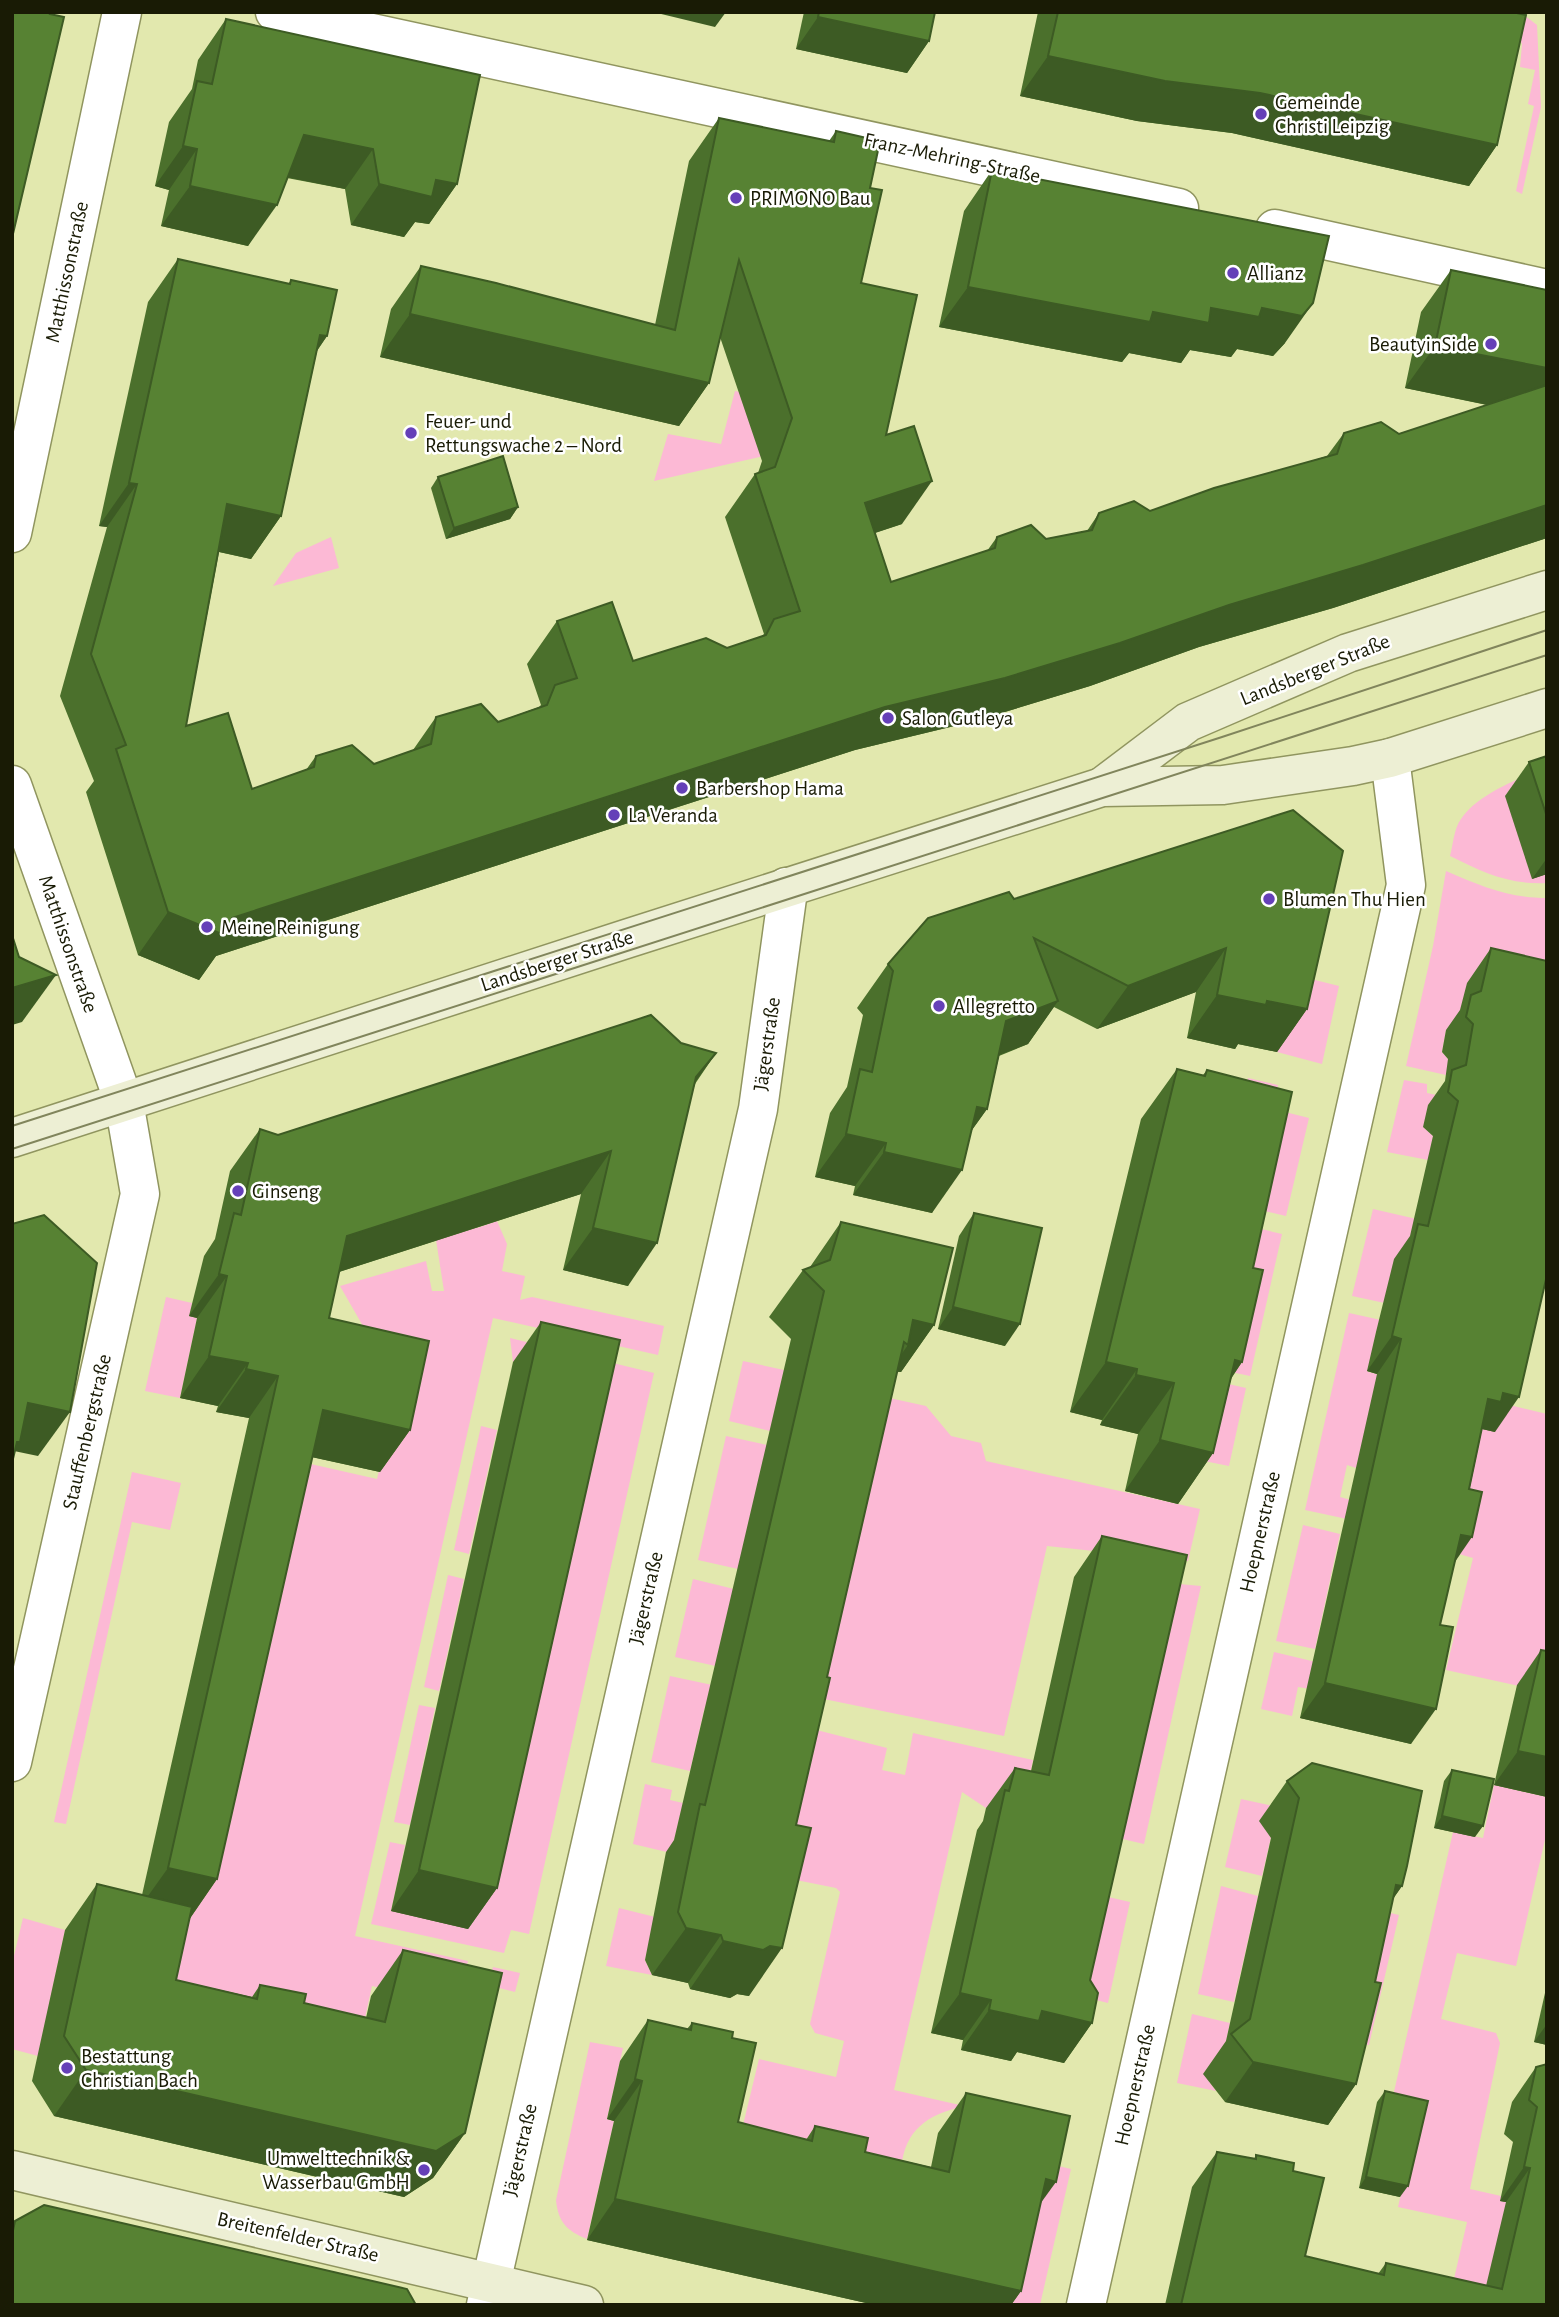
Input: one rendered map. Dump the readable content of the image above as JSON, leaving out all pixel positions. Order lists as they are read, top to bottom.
{
  "streets": {
    "main road": ["Landsberger Straße", "Breitenfelder Straße"],
    "street": [
      "Franz-Mehring-Straße",
      "Matthissonstraße",
      "Jägerstraße",
      "Stauffenbergstraße",
      "Hoepnerstraße"
    ]
  },
  "crossings": [
    ["Matthissonstraße", "Landsberger Straße"],
    ["Matthissonstraße", "Stauffenbergstraße"],
    ["Landsberger Straße", "Jägerstraße"],
    ["Landsberger Straße", "Stauffenbergstraße"],
    ["Landsberger Straße", "Hoepnerstraße"],
    ["Jägerstraße", "Breitenfelder Straße"]
  ],
  "places": [
    "Gemeinde Christi Leipzig",
    "PRIMONO Bau",
    "Allianz",
    "BeautyinSide",
    "Feuer- und Rettungswache 2 – Nord",
    "Salon Gutleya",
    "Barbershop Hama",
    "La Veranda",
    "Blumen Thu Hien",
    "Meine Reinigung",
    "Allegretto",
    "Ginseng",
    "Bestattung Christian Bach",
    "Umwelttechnik & Wasserbau GmbH"
  ]
}
